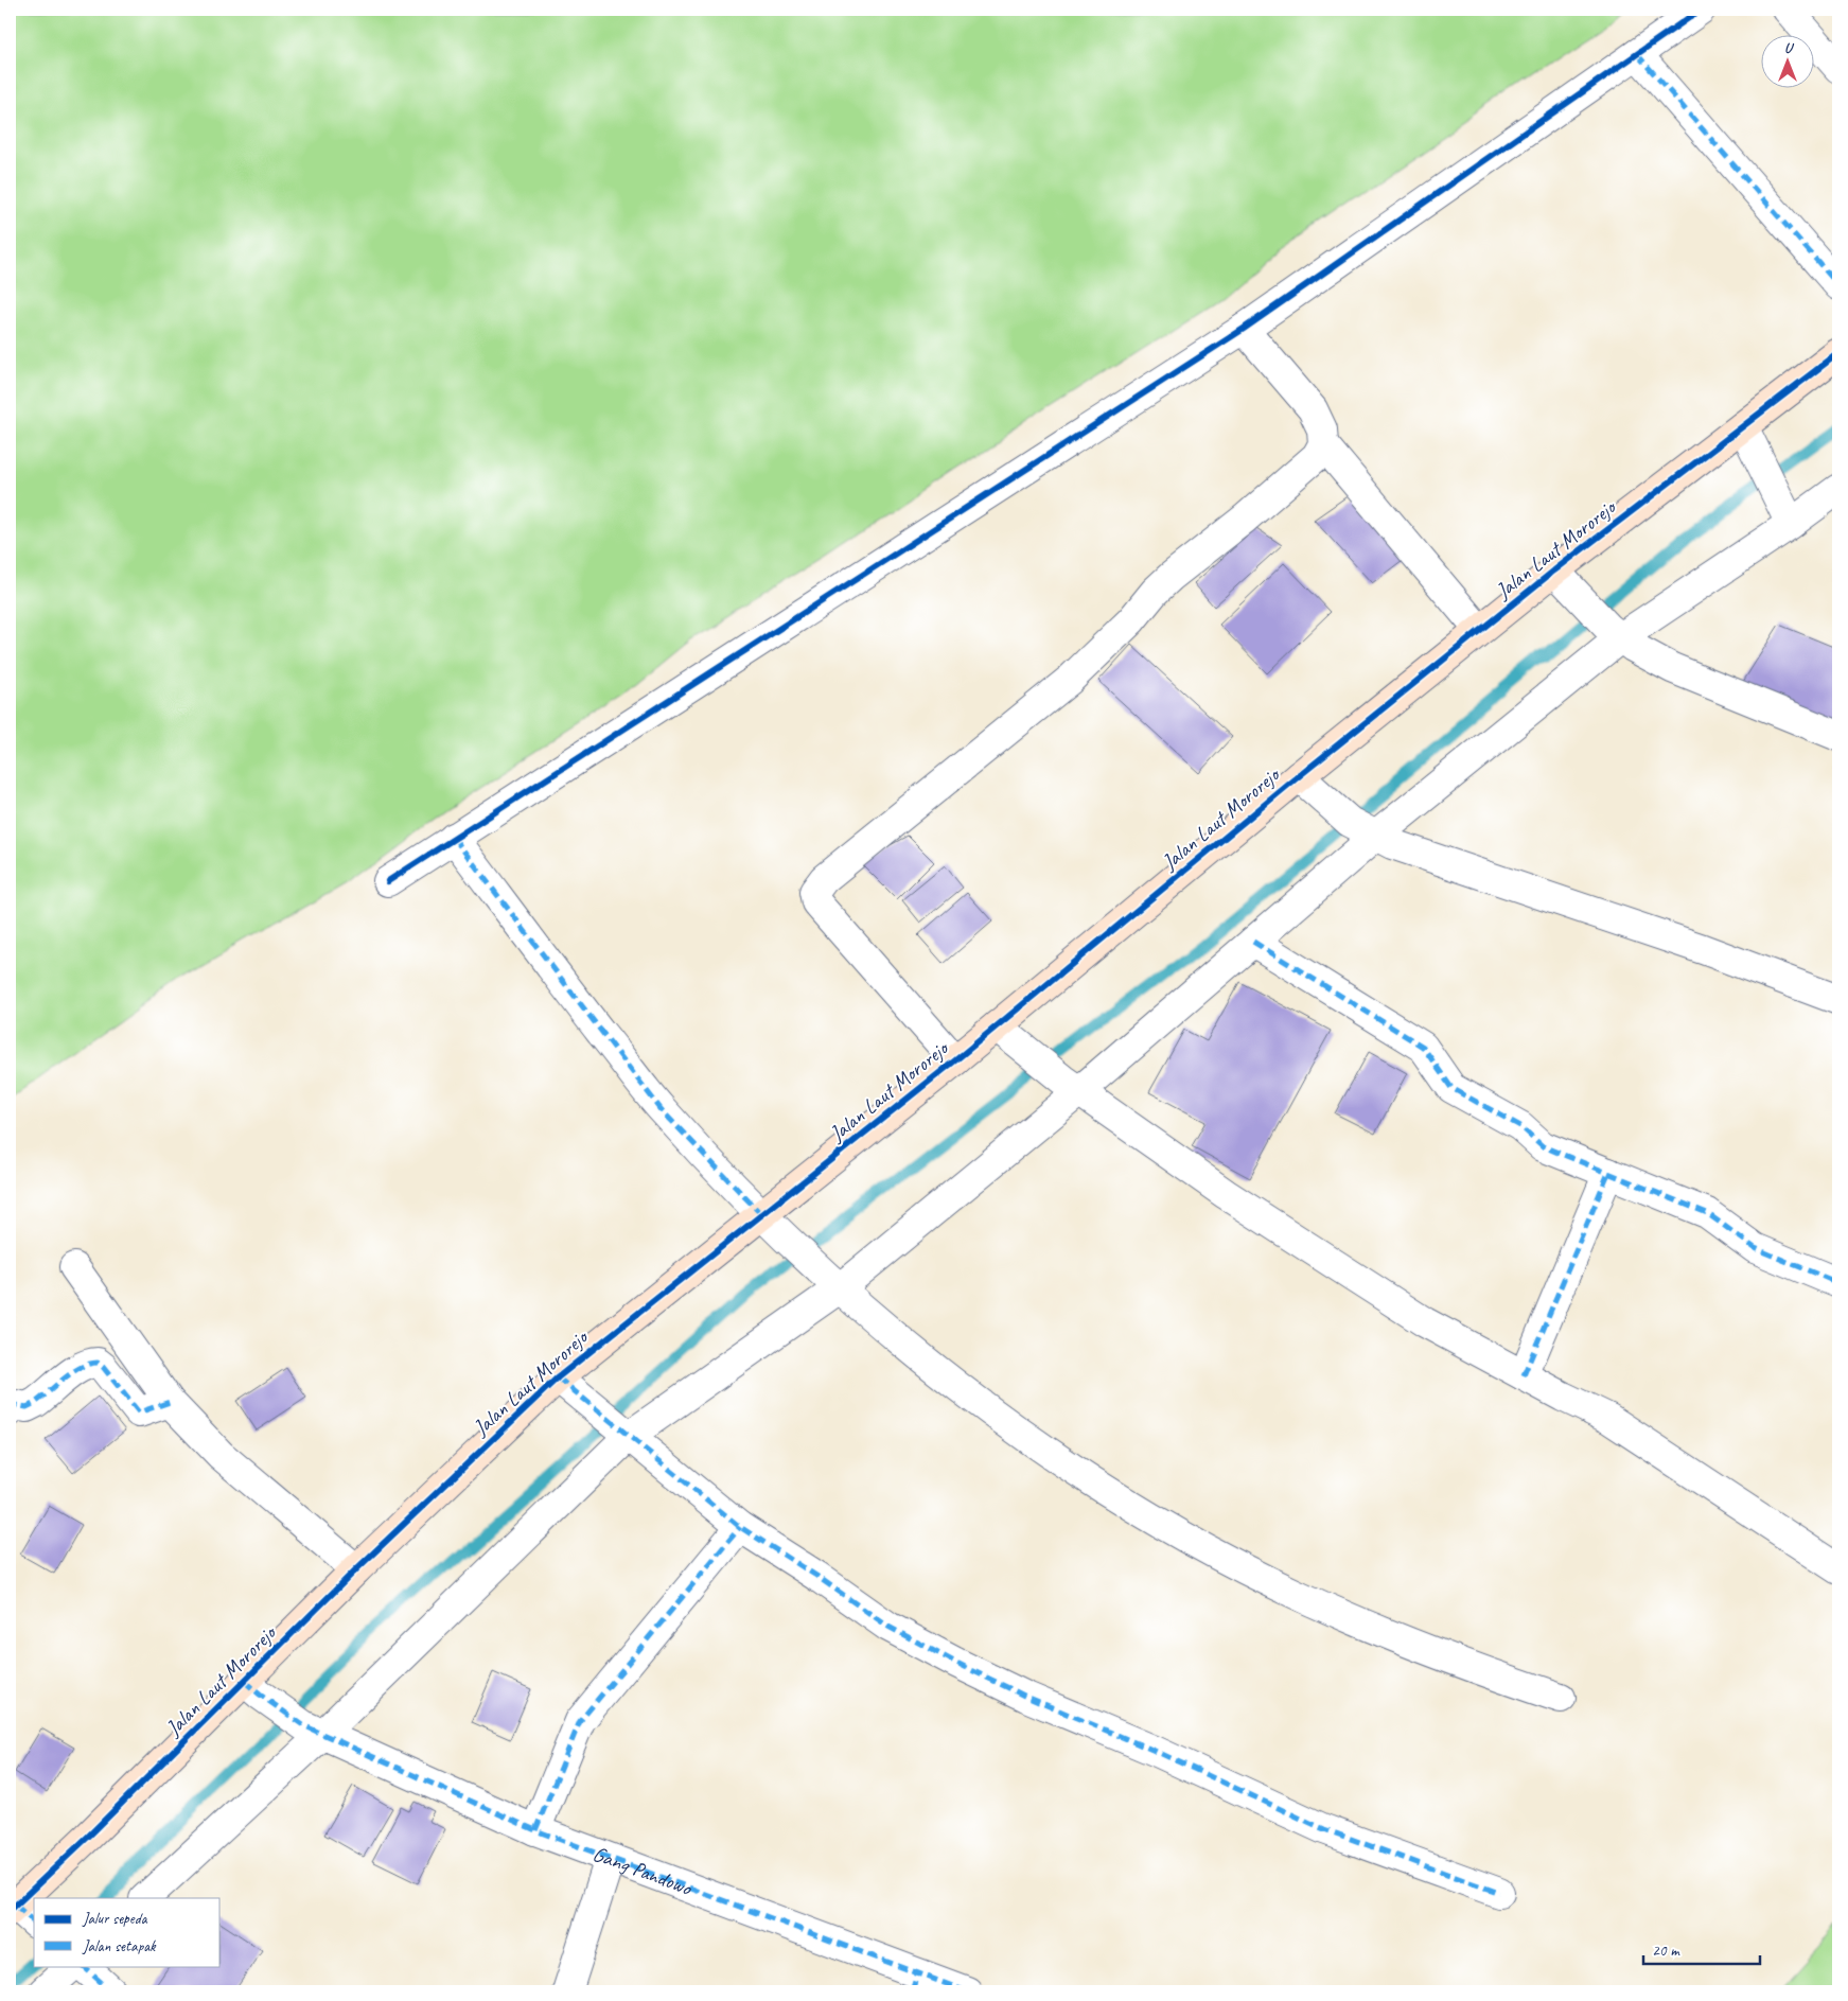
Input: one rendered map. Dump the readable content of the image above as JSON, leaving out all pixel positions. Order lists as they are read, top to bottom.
{
  "streets": {
    "street": ["Jalan Laut Mororejo", "Gang Pandowo"]
  },
  "crossings": [
    ["Jalan Laut Mororejo", "Gang Pandowo"]
  ],
  "legend": ["Jalur sepeda", "Jalan setapak"],
  "scale_bar": "20 m",
  "north": "top"
}
